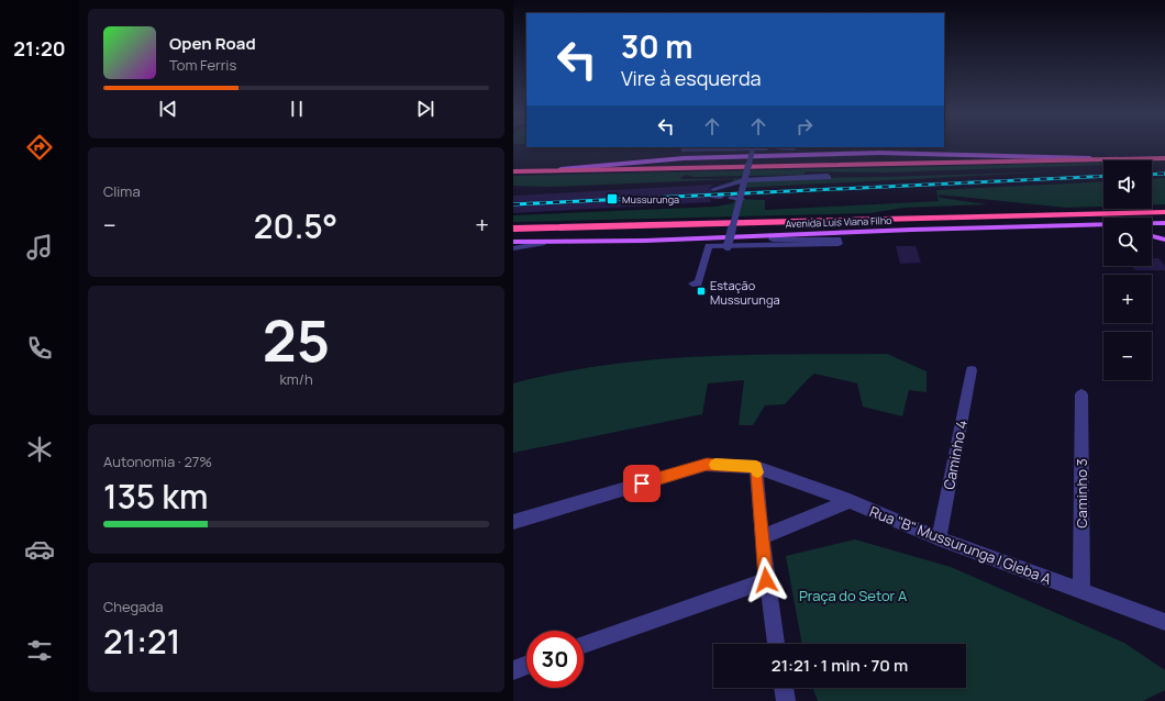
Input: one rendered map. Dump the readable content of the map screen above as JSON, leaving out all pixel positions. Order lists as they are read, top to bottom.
{
  "streets": {
    "highway": ["Avenida Luís Viana Filho"],
    "street": ["Caminho 4", "Caminho 3", "Rua \"B\" Mussurunga I Gleba A"]
  },
  "crossings": [
    ["Caminho 4", "Rua \"B\" Mussurunga I Gleba A"],
    ["Caminho 3", "Rua \"B\" Mussurunga I Gleba A"]
  ],
  "parks": ["Praça do Setor A"],
  "places": {
    "transit": ["Mussurunga", "Estação Mussurunga"]
  },
  "page": {
    "tabs": "21:20",
    "turn": ["30 m", "Vire à esquerda"],
    "song": ["Open Road", "Tom Ferris"],
    "tile": [
      "Clima",
      ["25", "km/h"],
      ["Autonomia · 27%", "135 km"],
      ["Chegada", "21:21"]
    ],
    "map_buttons": ["+", "−"],
    "heat": ["−", "20.5°", "+"],
    "limit": "30",
    "trip": "21:21 · 1 min · 70 m"
  }
}
